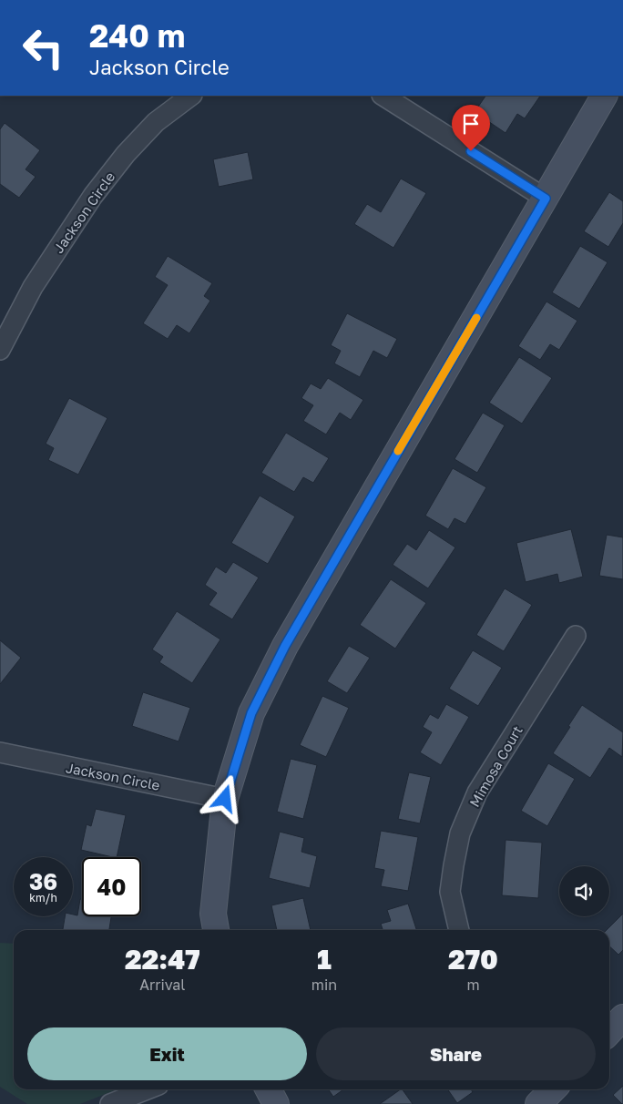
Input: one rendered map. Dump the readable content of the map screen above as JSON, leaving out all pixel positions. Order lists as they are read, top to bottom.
{
  "streets": {
    "street": ["Jackson Circle", "Mimosa Court"]
  },
  "page": {
    "turn": ["240 m", "Jackson Circle"],
    "speed": "36 km/h",
    "limit": "40",
    "eta": [
      "22:47",
      "Arrival",
      "1",
      "min",
      "270",
      "m"
    ],
    "buttons": ["Exit", "Share"]
  }
}
